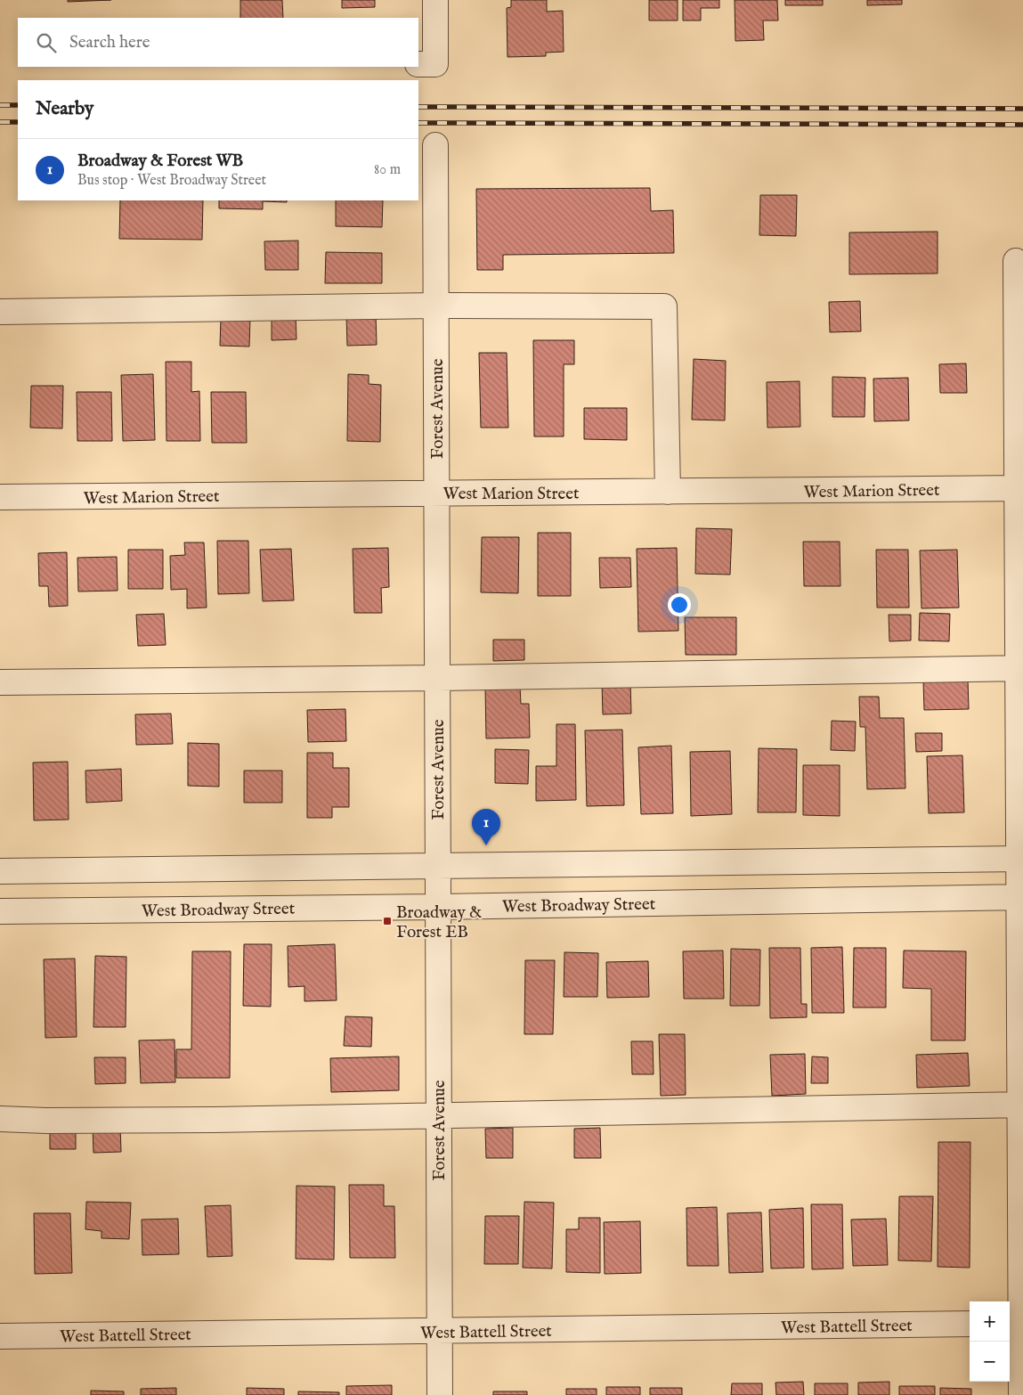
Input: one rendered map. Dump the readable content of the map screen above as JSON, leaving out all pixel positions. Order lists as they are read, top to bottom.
{
  "streets": {
    "street": [
      "Forest Avenue",
      "West Marion Street",
      "West Broadway Street",
      "West Battell Street"
    ]
  },
  "crossings": [
    ["Forest Avenue", "West Marion Street"],
    ["Forest Avenue", "West Broadway Street"],
    ["Forest Avenue", "West Battell Street"]
  ],
  "places": {
    "transit": ["Broadway & Forest EB"]
  },
  "page": {
    "search": "Search here",
    "heading": "Nearby",
    "list": [
      {
        "mark": "1",
        "name": "Broadway & Forest WB",
        "note": "Bus stop · West Broadway Street",
        "value": "80 m"
      }
    ],
    "pins": "1",
    "map_buttons": ["+", "−"]
  }
}
